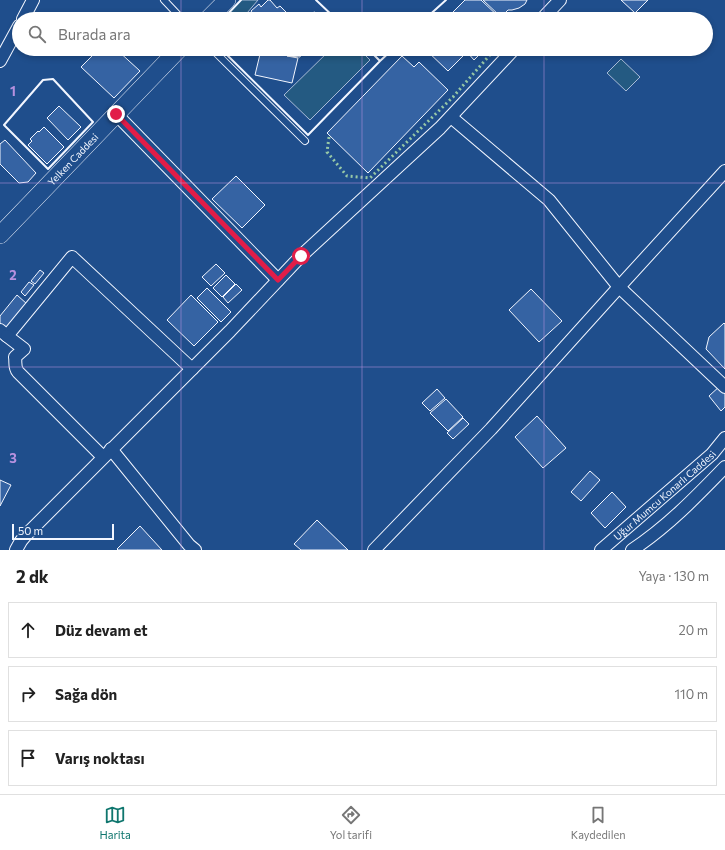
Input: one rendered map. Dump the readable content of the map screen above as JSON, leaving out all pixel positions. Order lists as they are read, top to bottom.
{
  "streets": {
    "street": ["Yelken Caddesi", "Uğur Mumcu Konarlı Caddesi"]
  },
  "scale_bar": "50 m",
  "page": {
    "search": "Burada ara",
    "scale": "50 m",
    "heading": ["2 dk", "Yaya · 130 m"],
    "list": [
      ["Düz devam et", "20 m"],
      ["Sağa dön", "110 m"],
      "Varış noktası"
    ],
    "nav": ["Harita", "Yol tarifi", "Kaydedilen"]
  },
  "grid": {
    "rows": ["1", "2", "3"]
  }
}
